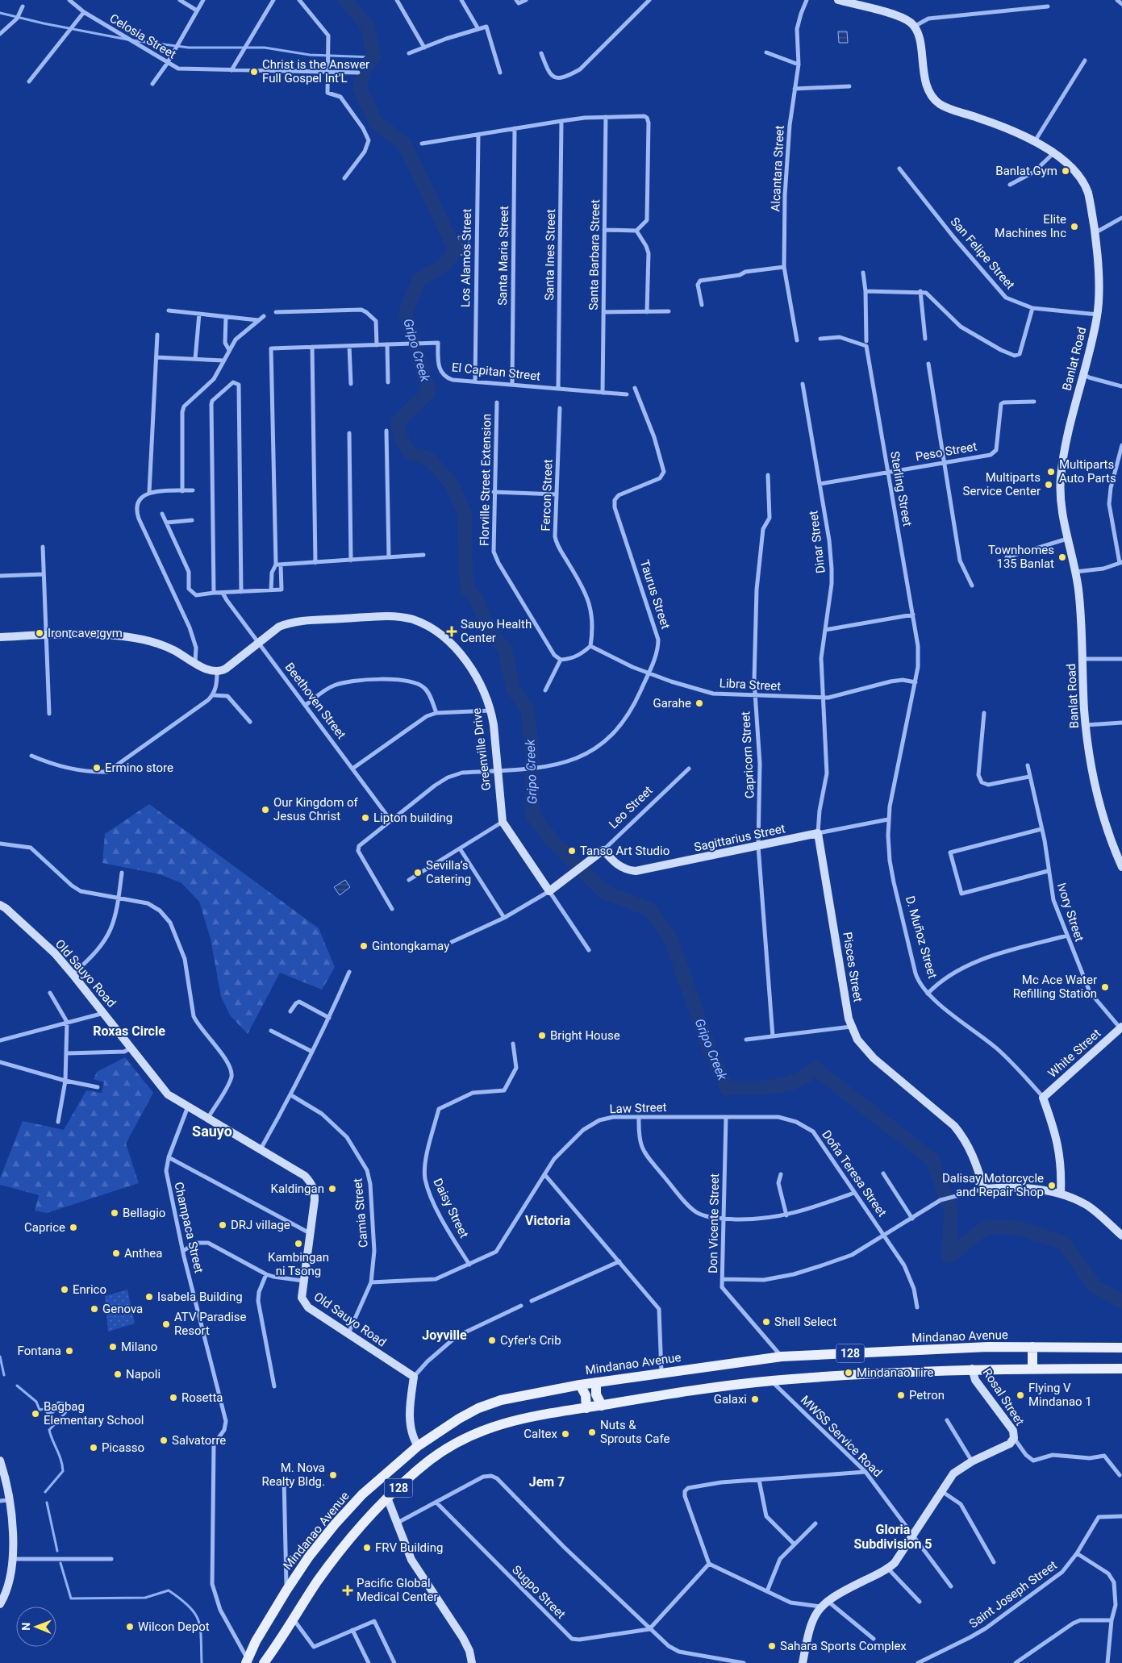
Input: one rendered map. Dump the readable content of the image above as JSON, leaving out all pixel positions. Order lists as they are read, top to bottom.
{
  "streets": {
    "main road": ["Mindanao Avenue", "128"],
    "street": [
      "Celosia Street",
      "Alcantara Street",
      "San Felipe Street",
      "Santa Ines Street",
      "Santa Barbara Street",
      "Santa Maria Street",
      "Los Alamos Street",
      "Banlat Road",
      "El Capitan Street",
      "Peso Street",
      "Florville Street Extension",
      "Sterling Street",
      "Fercon Street",
      "Dinar Street",
      "Taurus Street",
      "Libra Street",
      "Beethoven Street",
      "Greenville Drive",
      "Capricorn Street",
      "Leo Street",
      "Sagittarius Street",
      "Ivory Street",
      "D. Muñoz Street",
      "Pisces Street",
      "Old Sauyo Road",
      "White Street",
      "Law Street",
      "Doña Teresa Street",
      "Daisy Street",
      "Camia Street",
      "Don Vicente Street",
      "Champaca Street",
      "Rosal Street",
      "MWSS Service Road",
      "Sugpo Street",
      "Saint Joseph Street"
    ]
  },
  "crossings": [
    ["San Felipe Street", "Banlat Road"],
    ["Santa Ines Street", "El Capitan Street"],
    ["Santa Barbara Street", "El Capitan Street"],
    ["Santa Maria Street", "El Capitan Street"],
    ["Los Alamos Street", "El Capitan Street"],
    ["Peso Street", "Sterling Street"],
    ["Peso Street", "Dinar Street"],
    ["Sterling Street", "Libra Street"],
    ["Sterling Street", "D. Muñoz Street"],
    ["Fercon Street", "Libra Street"],
    ["Dinar Street", "Libra Street"],
    ["Dinar Street", "Pisces Street"],
    ["Taurus Street", "Libra Street"],
    ["Taurus Street", "Beethoven Street"],
    ["Taurus Street", "Greenville Drive"],
    ["Libra Street", "Capricorn Street"],
    ["Libra Street", "D. Muñoz Street"],
    ["Libra Street", "Pisces Street"],
    ["Beethoven Street", "Greenville Drive"],
    ["Greenville Drive", "Leo Street"],
    ["Capricorn Street", "Sagittarius Street"],
    ["Leo Street", "Sagittarius Street"],
    ["Sagittarius Street", "D. Muñoz Street"],
    ["Sagittarius Street", "Pisces Street"],
    ["Ivory Street", "White Street"],
    ["D. Muñoz Street", "White Street"],
    ["Old Sauyo Road", "Camia Street"],
    ["Old Sauyo Road", "Champaca Street"],
    ["Law Street", "Doña Teresa Street"],
    ["Law Street", "Daisy Street"],
    ["Law Street", "Don Vicente Street"],
    ["Doña Teresa Street", "Don Vicente Street"],
    ["Don Vicente Street", "Mindanao Avenue"],
    ["Champaca Street", "Mindanao Avenue"],
    ["128", "Rosal Street"],
    ["128", "MWSS Service Road"]
  ],
  "districts": [
    "Roxas Circle",
    "Sauyo",
    "Victoria",
    "Joyville",
    "Jem 7",
    "Gloria Subdivision 5"
  ],
  "water": ["Gripo Creek"],
  "places": {
    "other": [
      "Christ is the Answer Full Gospel Int'L",
      "Banlat Gym",
      "Elite Machines Inc",
      "Multiparts Auto Parts",
      "Multiparts Service Center",
      "Townhomes 135 Banlat",
      "Iron cave gym",
      "Garahe",
      "Ermino store",
      "Our Kingdom of Jesus Christ",
      "Lipton building",
      "Tanso Art Studio",
      "Sevilla’s Catering",
      "Gintongkamay",
      "Mc Ace Water Refilling Station",
      "Bright House",
      "Dalisay Motorcycle and Repair Shop",
      "Kaldingan",
      "Bellagio",
      "DRJ village",
      "Caprice",
      "Kambingan ni Tsong",
      "Anthea",
      "Enrico",
      "Isabela Building",
      "Genova",
      "Shell Select",
      "ATV Paradise Resort",
      "Cyfer's Crib",
      "Milano",
      "Fontana",
      "Mindanao Tire",
      "Napoli",
      "Petron",
      "Flying V Mindanao 1",
      "Rosetta",
      "Galaxi",
      "Bagbag Elementary School",
      "Nuts & Sprouts Cafe",
      "Caltex",
      "Salvatorre",
      "Picasso",
      "M. Nova Realty Bldg.",
      "FRV Building",
      "Wilcon Depot",
      "Sahara Sports Complex"
    ],
    "health": ["Sauyo Health Center", "Pacific Global Medical Center"]
  },
  "north": "left"
}
